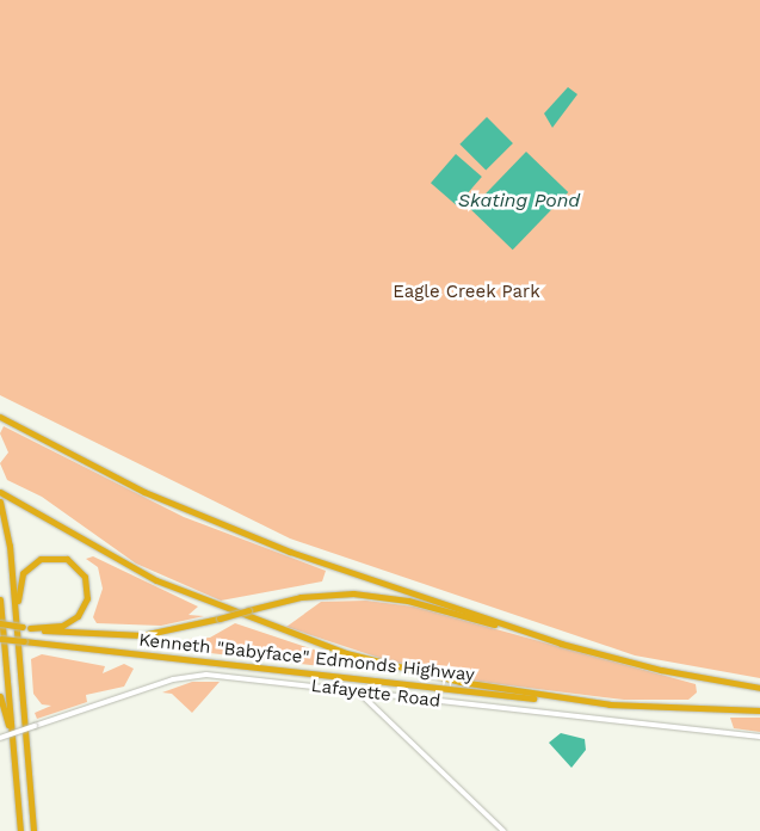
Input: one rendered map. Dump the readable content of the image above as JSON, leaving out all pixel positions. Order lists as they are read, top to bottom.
{
  "streets": {
    "highway": ["Kenneth \"Babyface\" Edmonds Highway"],
    "main road": ["Lafayette Road"]
  },
  "water": ["Skating Pond"],
  "parks": ["Eagle Creek Park"]
}
